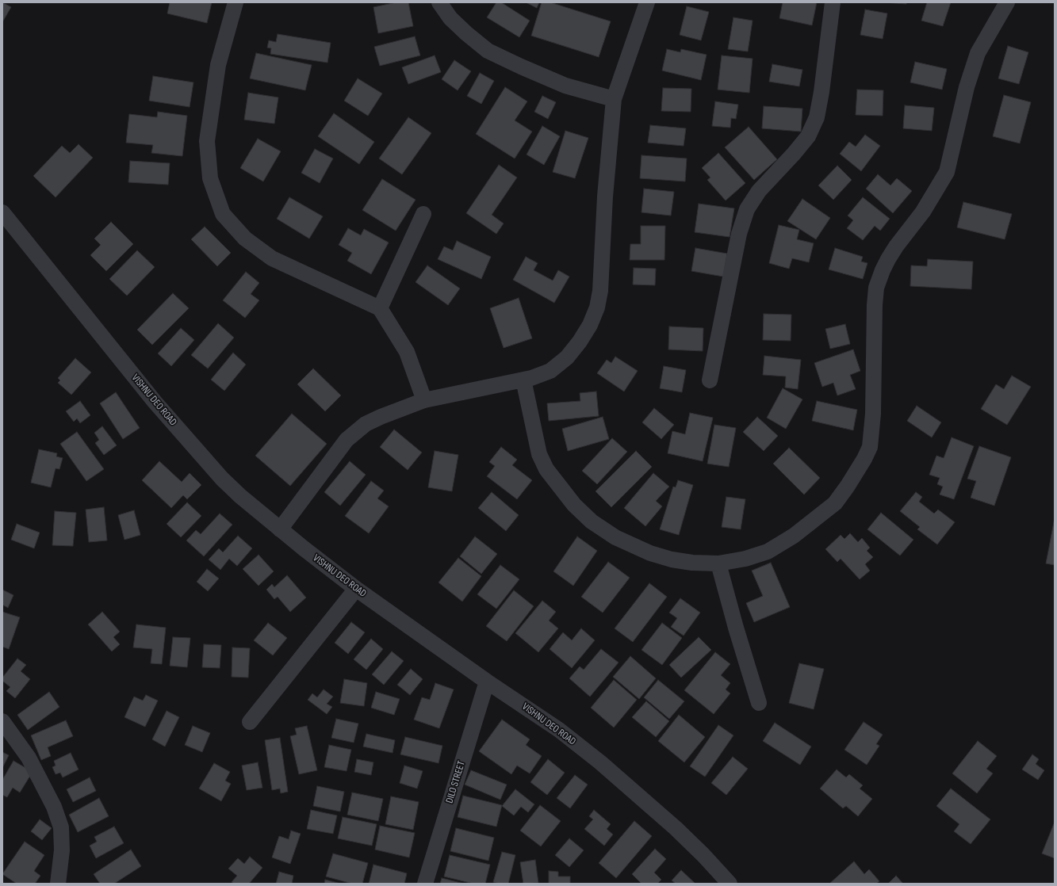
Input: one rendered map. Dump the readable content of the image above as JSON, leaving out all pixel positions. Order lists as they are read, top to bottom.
{
  "streets": {
    "street": ["VISHNU DEO ROAD", "DILO STREET"]
  },
  "crossings": [
    ["VISHNU DEO ROAD", "DILO STREET"]
  ]
}
